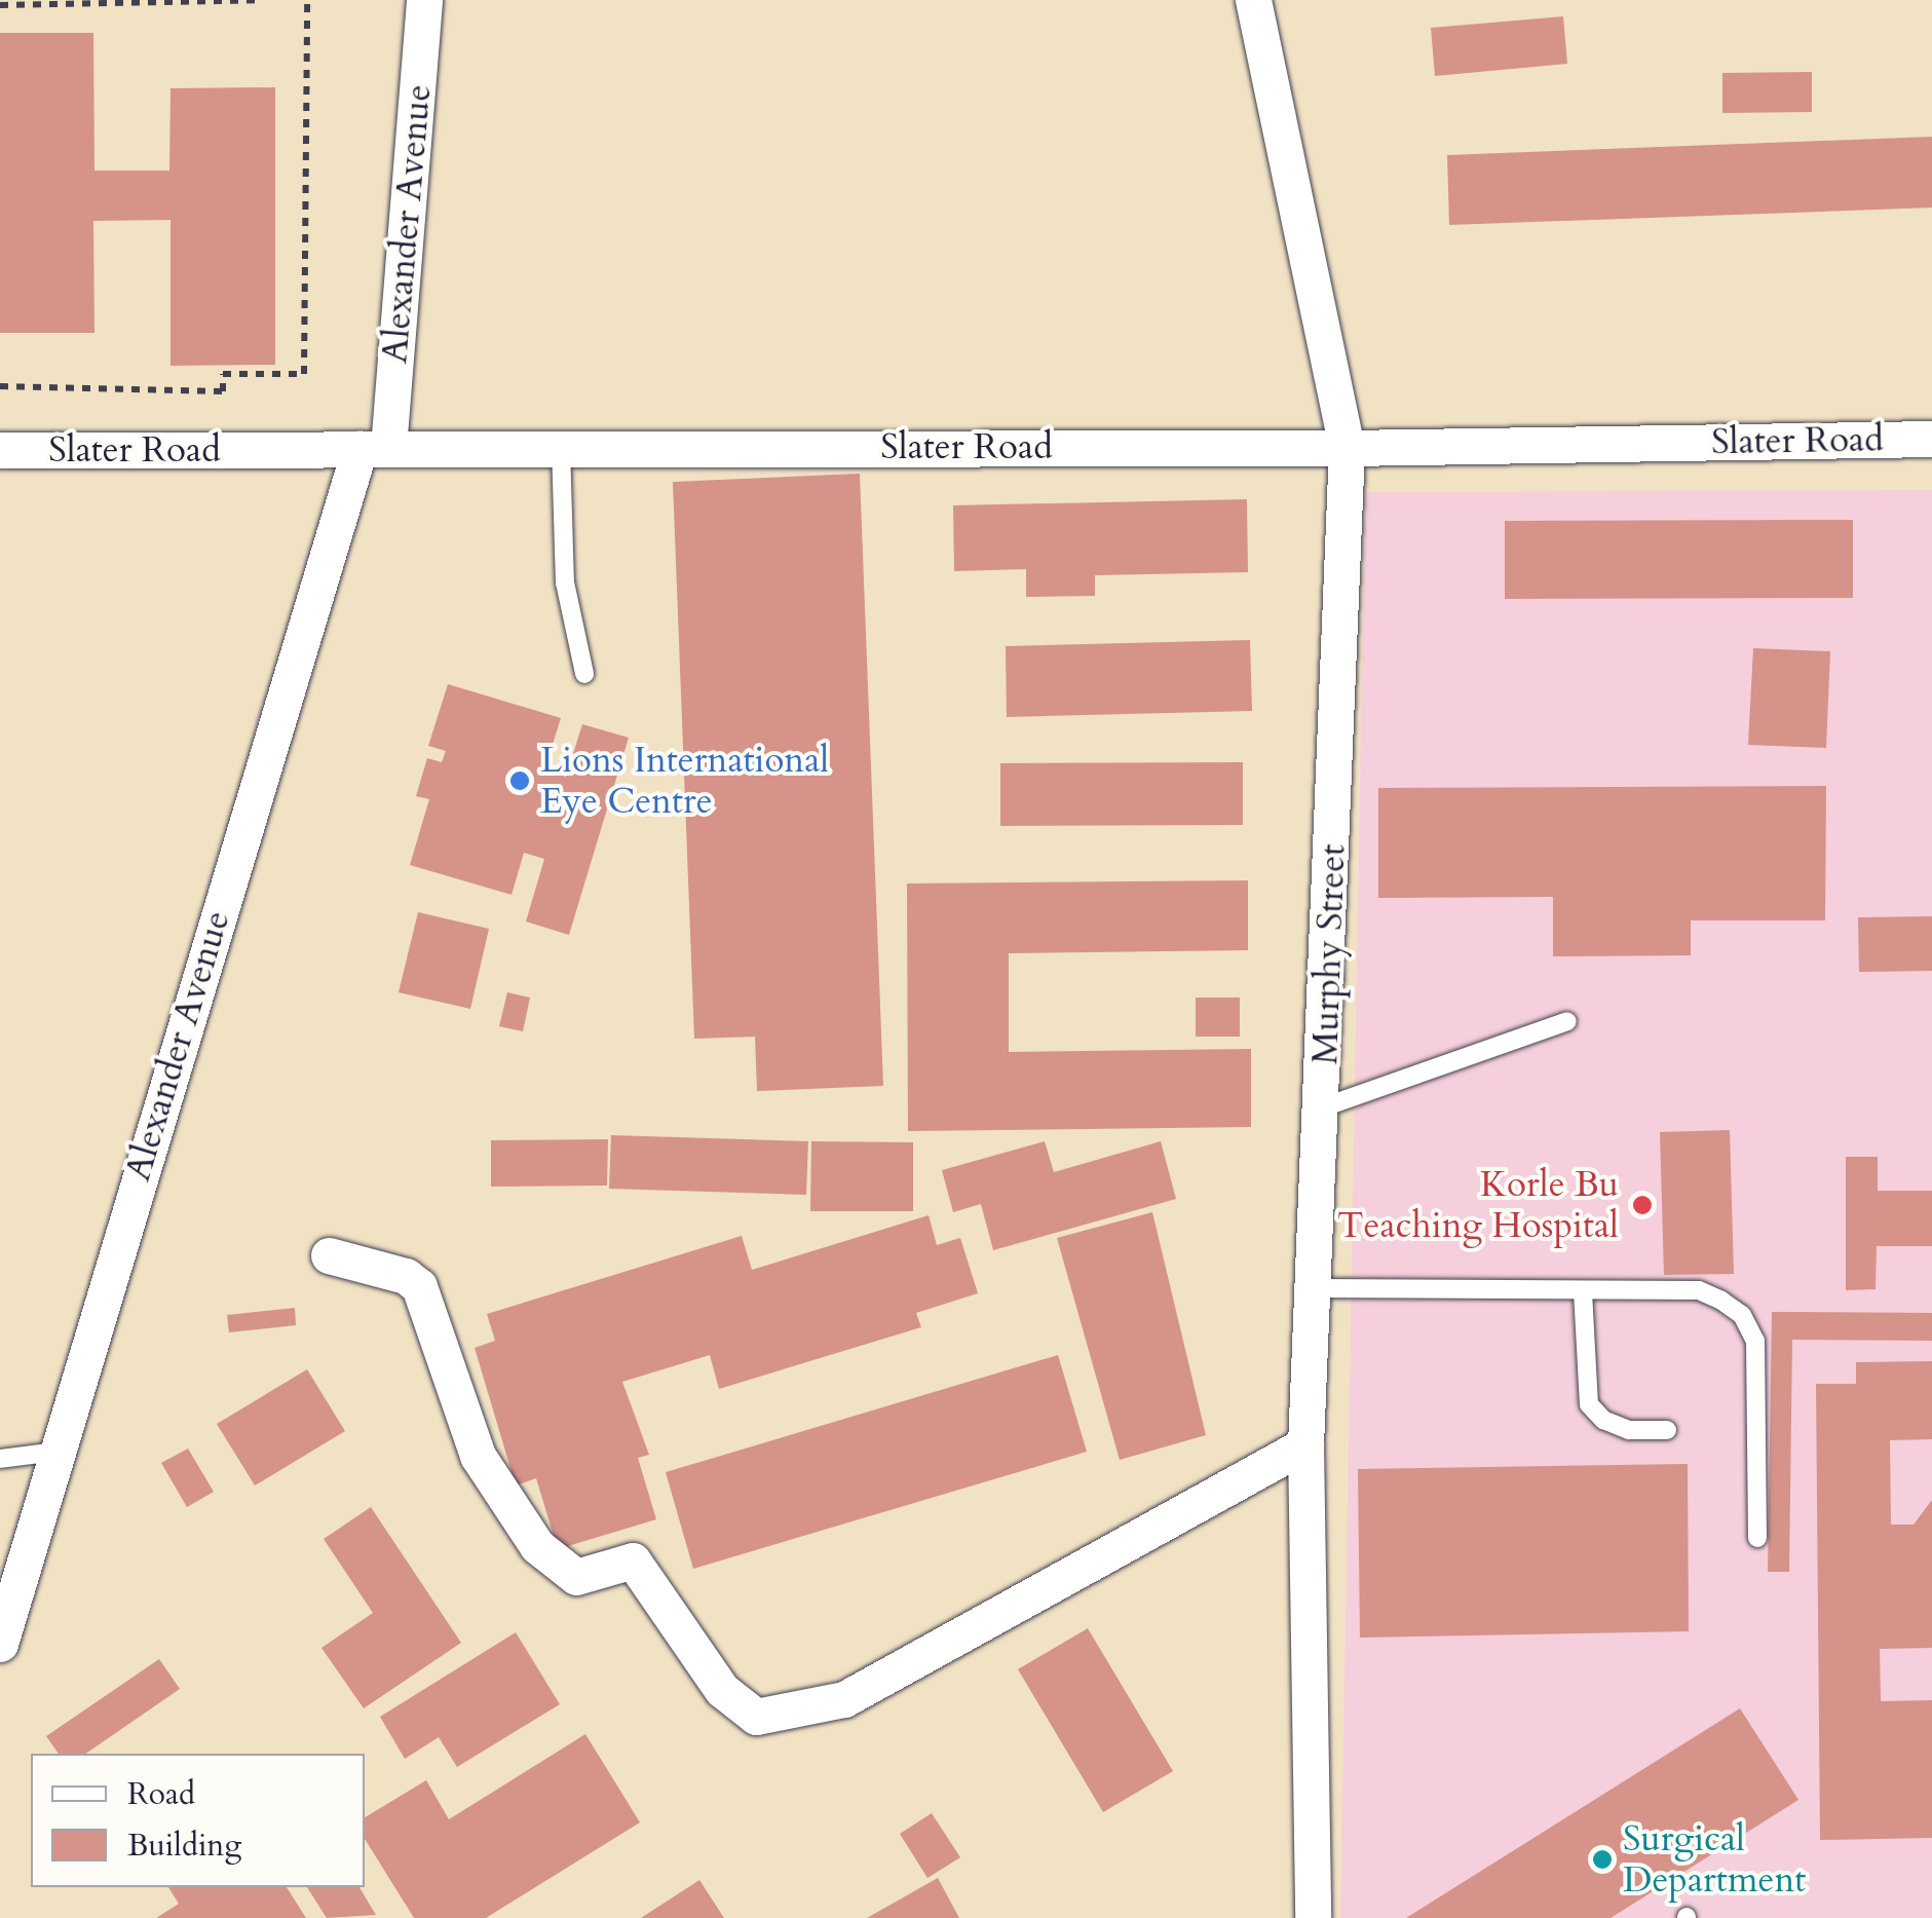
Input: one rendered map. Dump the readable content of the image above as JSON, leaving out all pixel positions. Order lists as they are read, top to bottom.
{
  "streets": {
    "street": ["Alexander Avenue", "Slater Road", "Murphy Street"]
  },
  "crossings": [
    ["Alexander Avenue", "Slater Road"],
    ["Slater Road", "Murphy Street"]
  ],
  "places": ["Lions International Eye Centre", "Korle Bu Teaching Hospital", "Surgical Department"],
  "legend": ["Road", "Building"]
}
